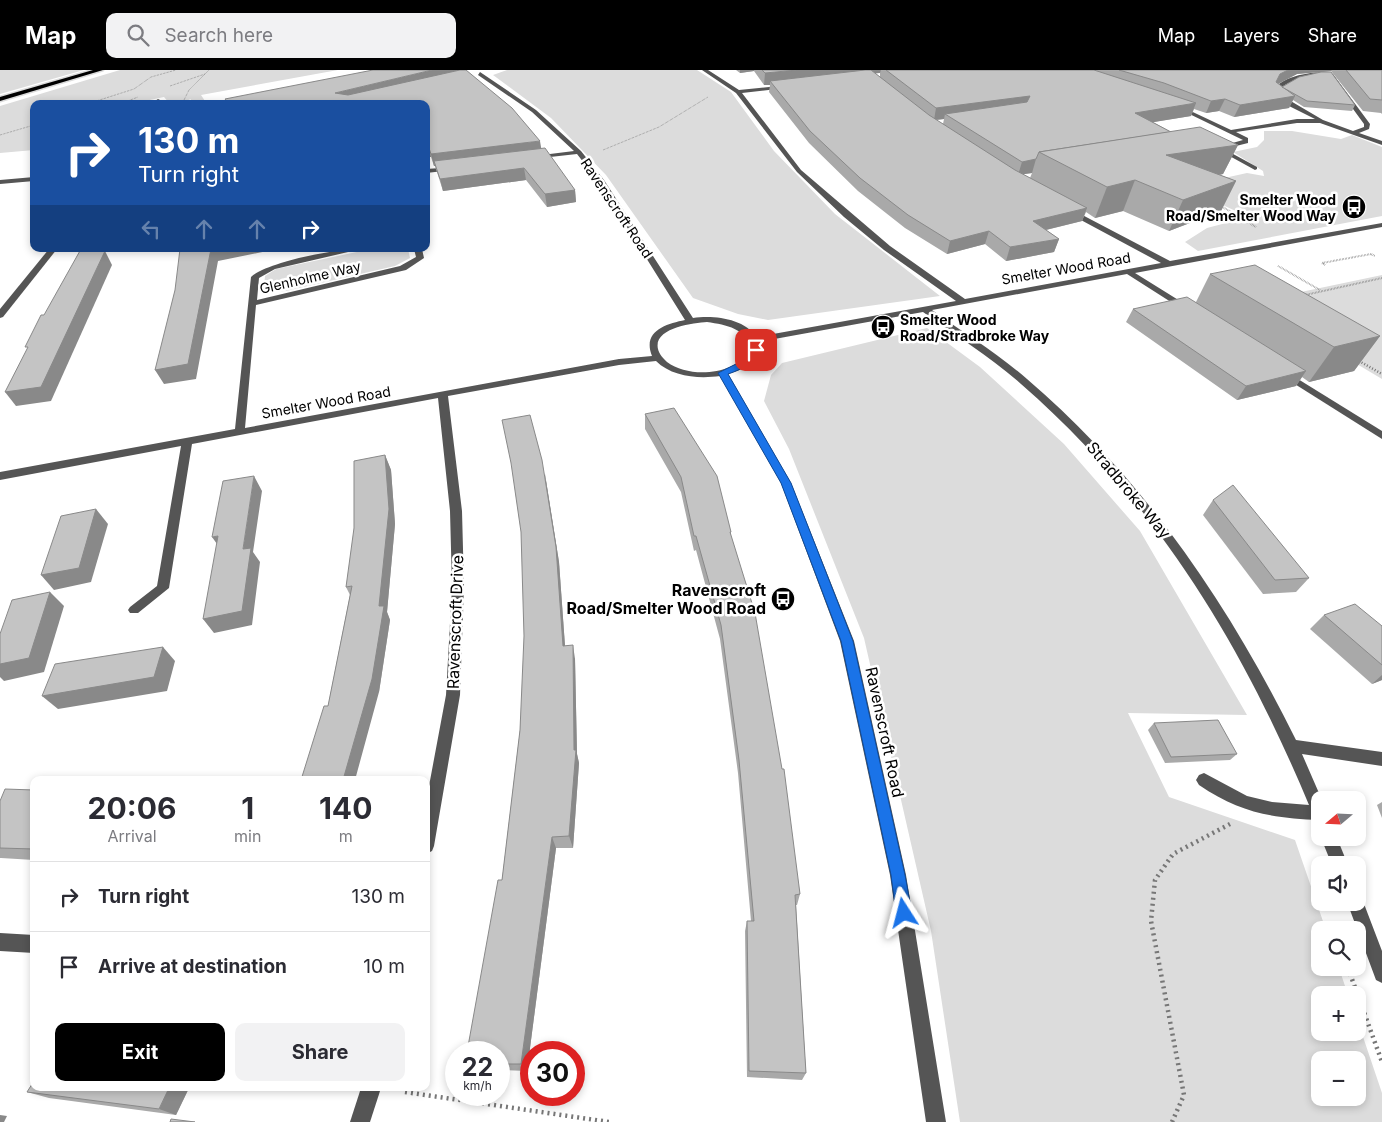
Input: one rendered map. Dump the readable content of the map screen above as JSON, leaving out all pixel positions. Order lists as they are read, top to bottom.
{
  "streets": {
    "street": [
      "Ravenscroft Road",
      "Smelter Wood Road",
      "Glenholme Way",
      "Stradbroke Way",
      "Ravenscroft Drive"
    ]
  },
  "crossings": [
    ["Smelter Wood Road", "Glenholme Way"],
    ["Smelter Wood Road", "Stradbroke Way"],
    ["Smelter Wood Road", "Ravenscroft Drive"]
  ],
  "places": {
    "bus stop": ["Smelter Wood Road/Smelter Wood Way", "Smelter Wood Road/Stradbroke Way", "Ravenscroft Road/Smelter Wood Road"]
  },
  "north": "left",
  "page": {
    "header": "Map",
    "search": "Search here",
    "nav": ["Map", "Layers", "Share"],
    "turn": ["130 m", "Turn right"],
    "eta": [
      "20:06",
      "Arrival",
      "1",
      "min",
      "140",
      "m"
    ],
    "map_buttons": ["+", "−"],
    "list": [
      {
        "name": "Turn right",
        "value": "130 m"
      },
      {
        "name": "Arrive at destination",
        "value": "10 m"
      }
    ],
    "buttons": ["Exit", "Share"],
    "speed": "22 km/h",
    "limit": "30"
  }
}
